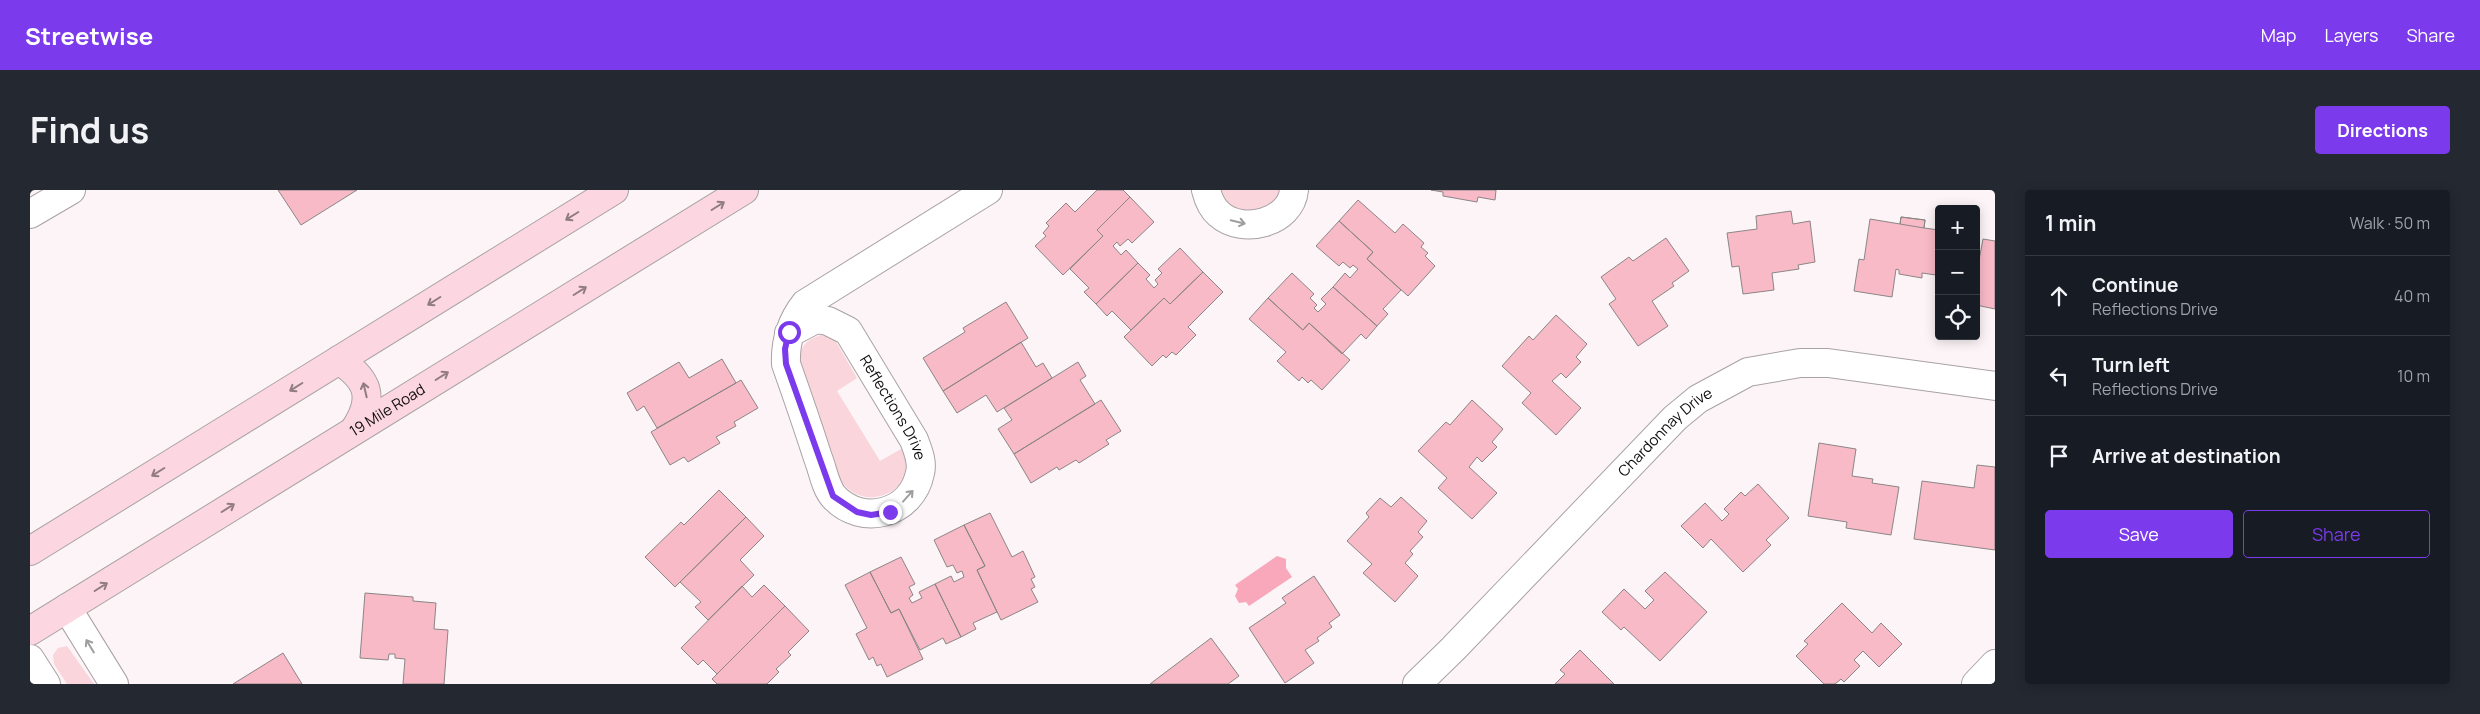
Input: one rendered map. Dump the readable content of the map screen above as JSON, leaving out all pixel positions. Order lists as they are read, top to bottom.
{
  "streets": {
    "main road": ["19 Mile Road"],
    "street": ["Reflections Drive", "Chardonnay Drive"]
  },
  "page": {
    "header": "Streetwise",
    "nav": ["Map", "Layers", "Share"],
    "title": "Find us",
    "buttons": [
      "Directions",
      ["Save", "Share"]
    ],
    "heading": ["1 min", "Walk · 50 m"],
    "map_buttons": ["+", "−"],
    "list": [
      ["Continue", "Reflections Drive", "40 m"],
      ["Turn left", "Reflections Drive", "10 m"],
      "Arrive at destination"
    ]
  }
}
